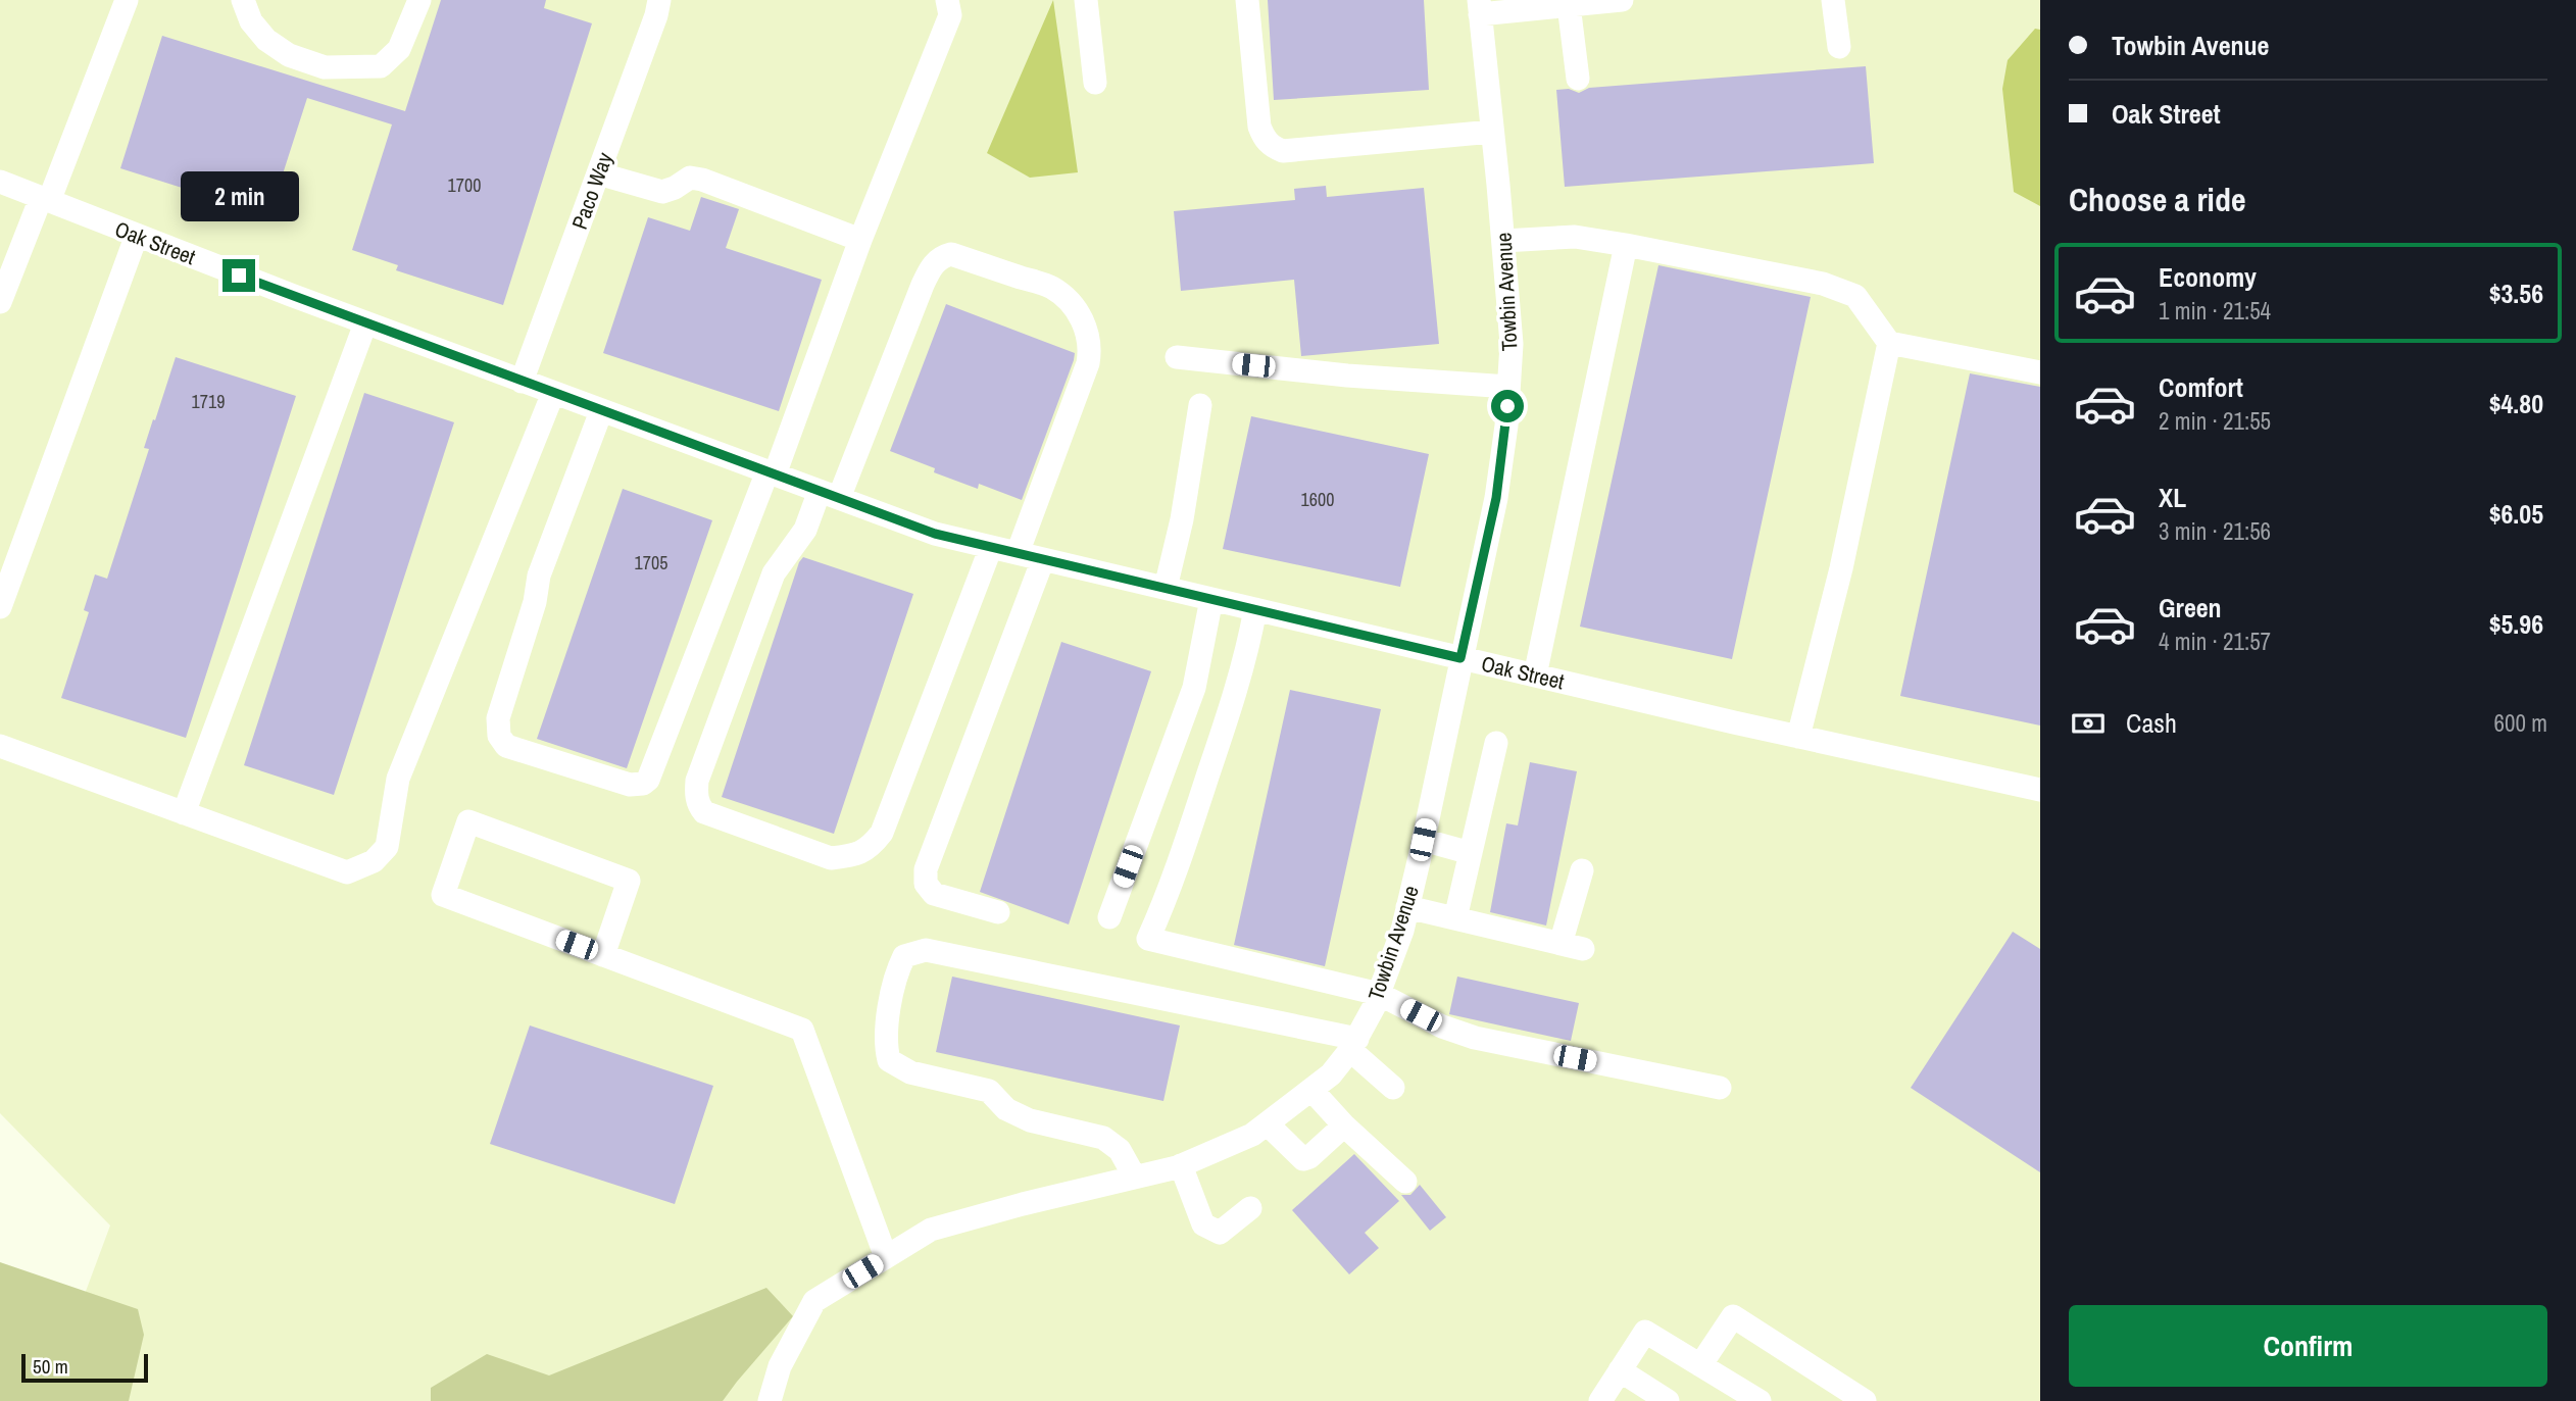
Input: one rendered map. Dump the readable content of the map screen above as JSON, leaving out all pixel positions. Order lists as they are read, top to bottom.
{
  "streets": {
    "street": ["Paco Way", "Oak Street", "Towbin Avenue"]
  },
  "crossings": [
    ["Paco Way", "Oak Street"],
    ["Oak Street", "Towbin Avenue"]
  ],
  "house_numbers": [
    "1700",
    "1719",
    "1600",
    "1705"
  ],
  "scale_bar": "50 m",
  "page": {
    "banner": ["Towbin Avenue", "Oak Street"],
    "heading": "Choose a ride",
    "bubble": "2 min",
    "list": [
      {
        "name": "Economy",
        "note": "1 min · 21:54",
        "value": "$3.56"
      },
      {
        "name": "Comfort",
        "note": "2 min · 21:55",
        "value": "$4.80"
      },
      {
        "name": "XL",
        "note": "3 min · 21:56",
        "value": "$6.05"
      },
      {
        "name": "Green",
        "note": "4 min · 21:57",
        "value": "$5.96"
      }
    ],
    "pay": ["Cash", "600 m"],
    "buttons": "Confirm",
    "scale": "50 m"
  }
}
